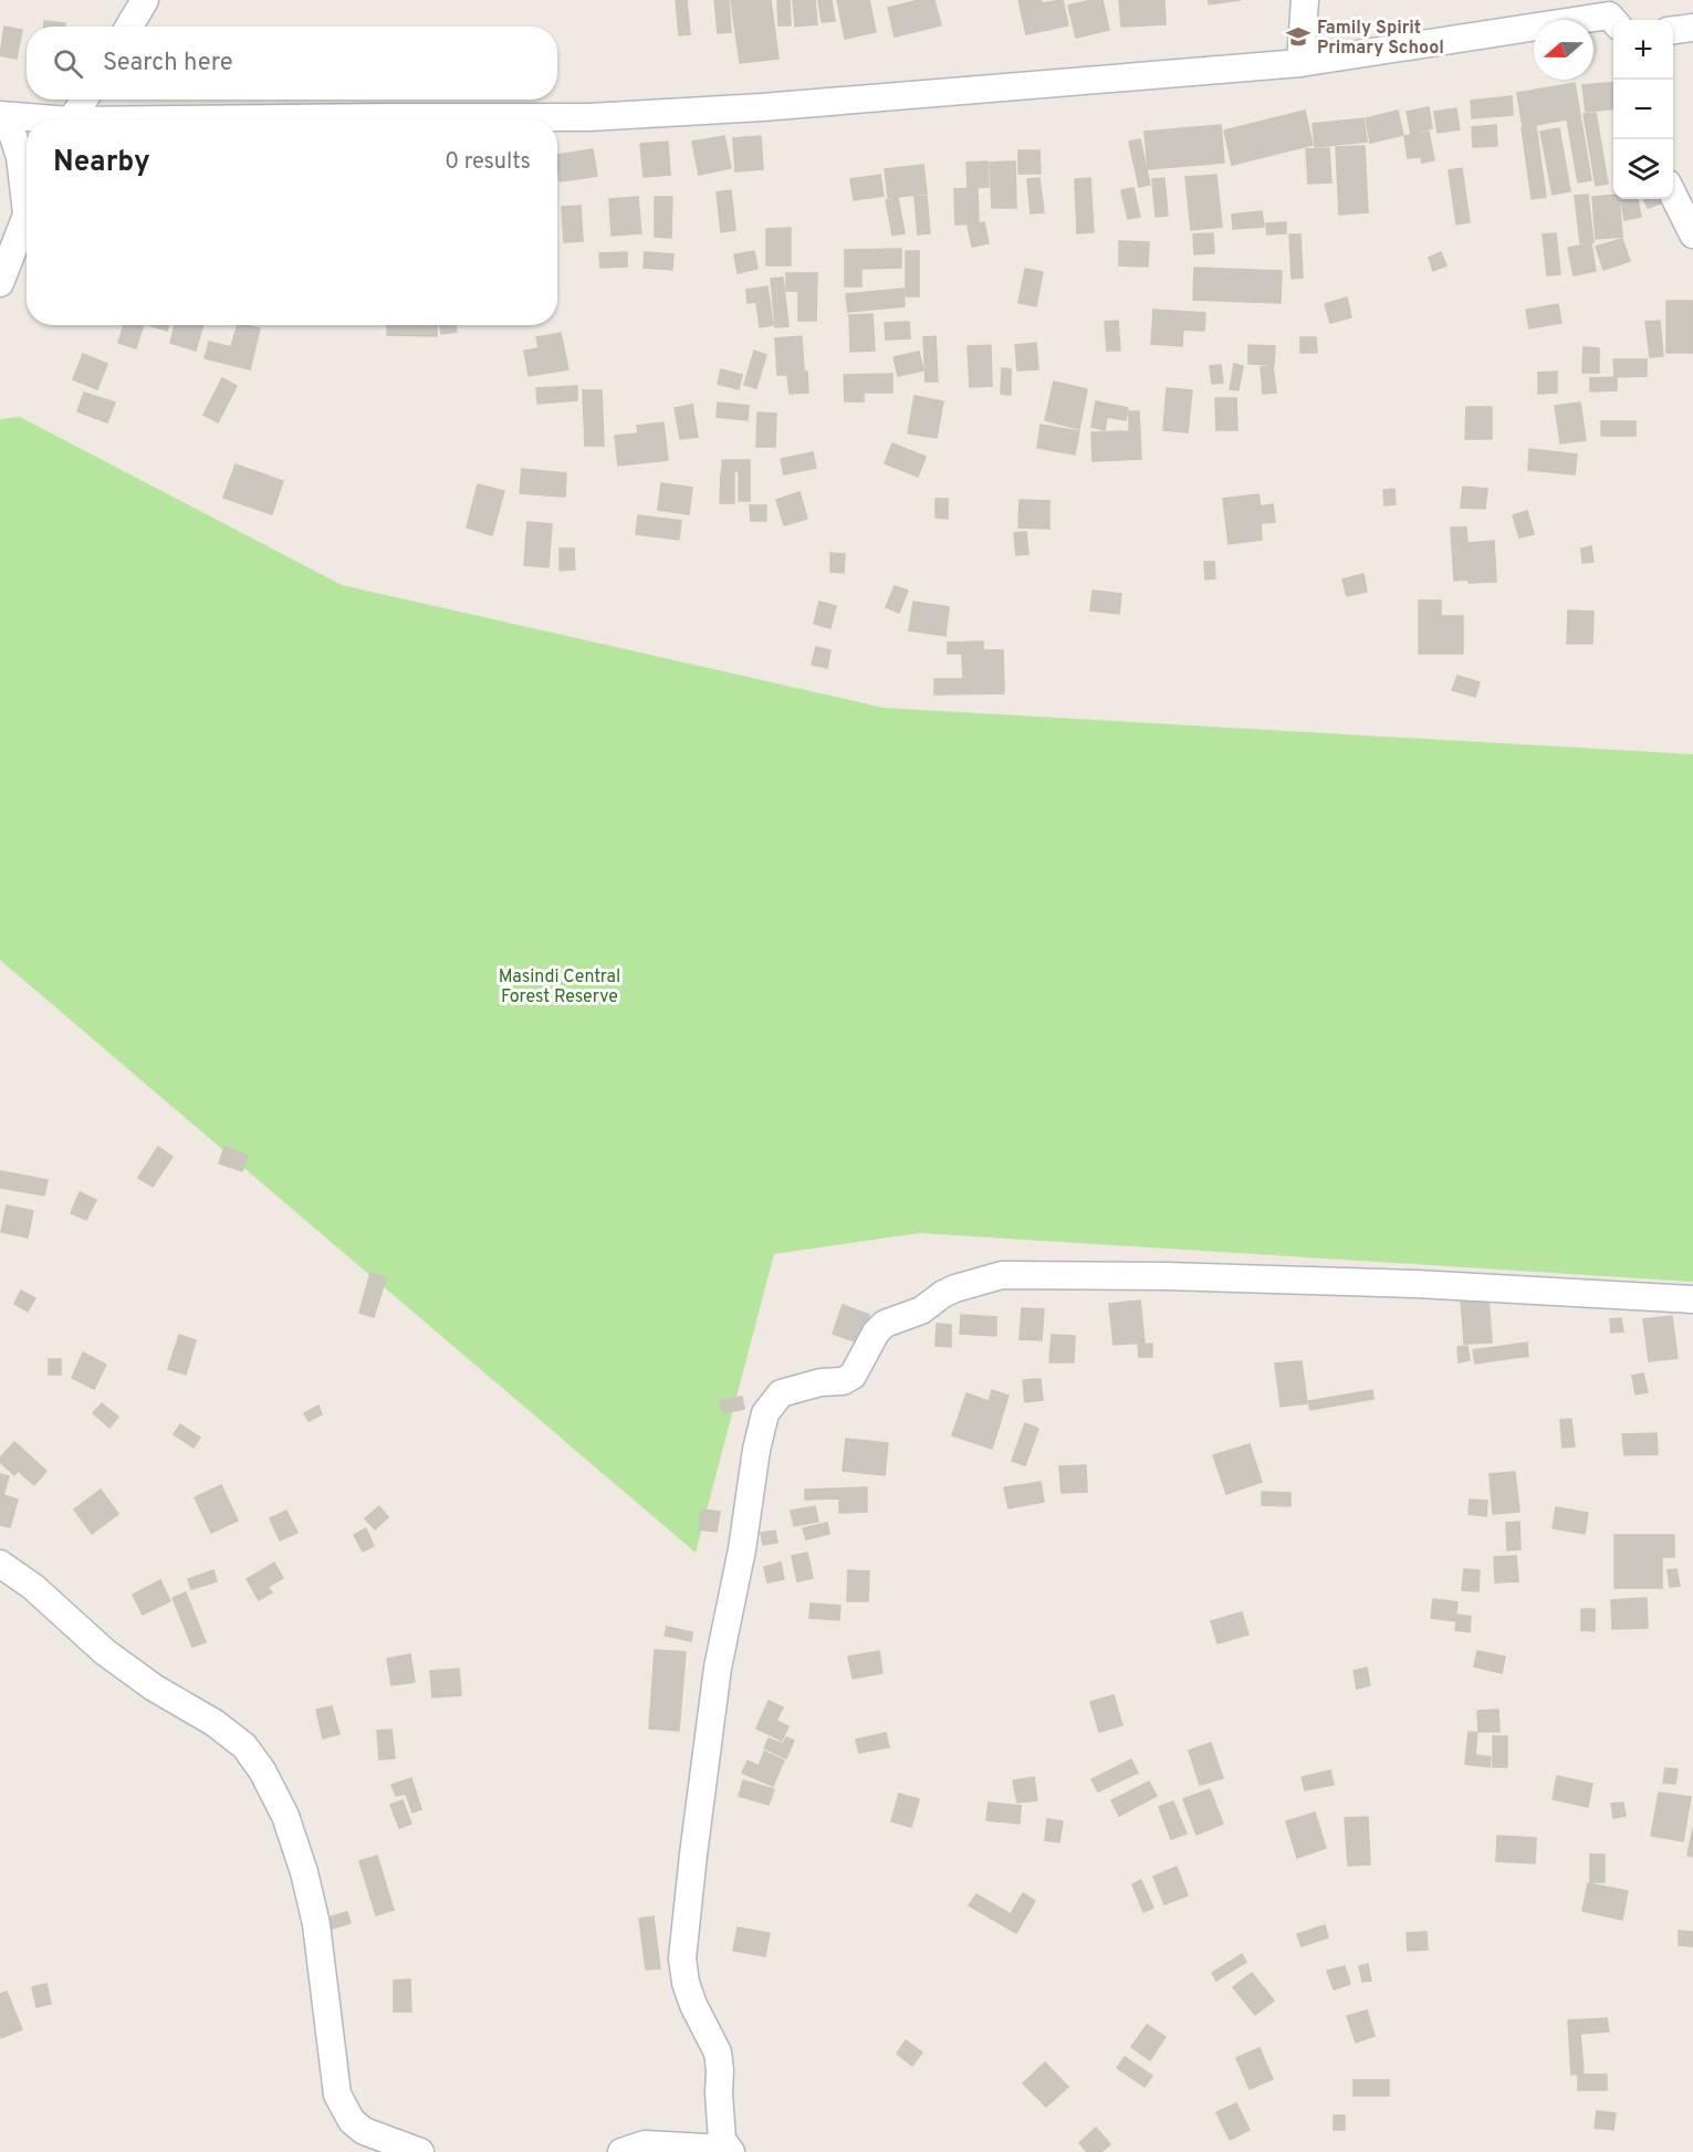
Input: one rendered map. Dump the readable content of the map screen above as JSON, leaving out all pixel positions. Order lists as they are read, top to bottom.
{
  "parks": ["Masindi Central Forest Reserve"],
  "places": {
    "school or university": ["Family Spirit Primary School"]
  },
  "north": "left",
  "page": {
    "map_buttons": ["+", "−"],
    "search": "Search here",
    "heading": ["Nearby", "0 results"]
  }
}
